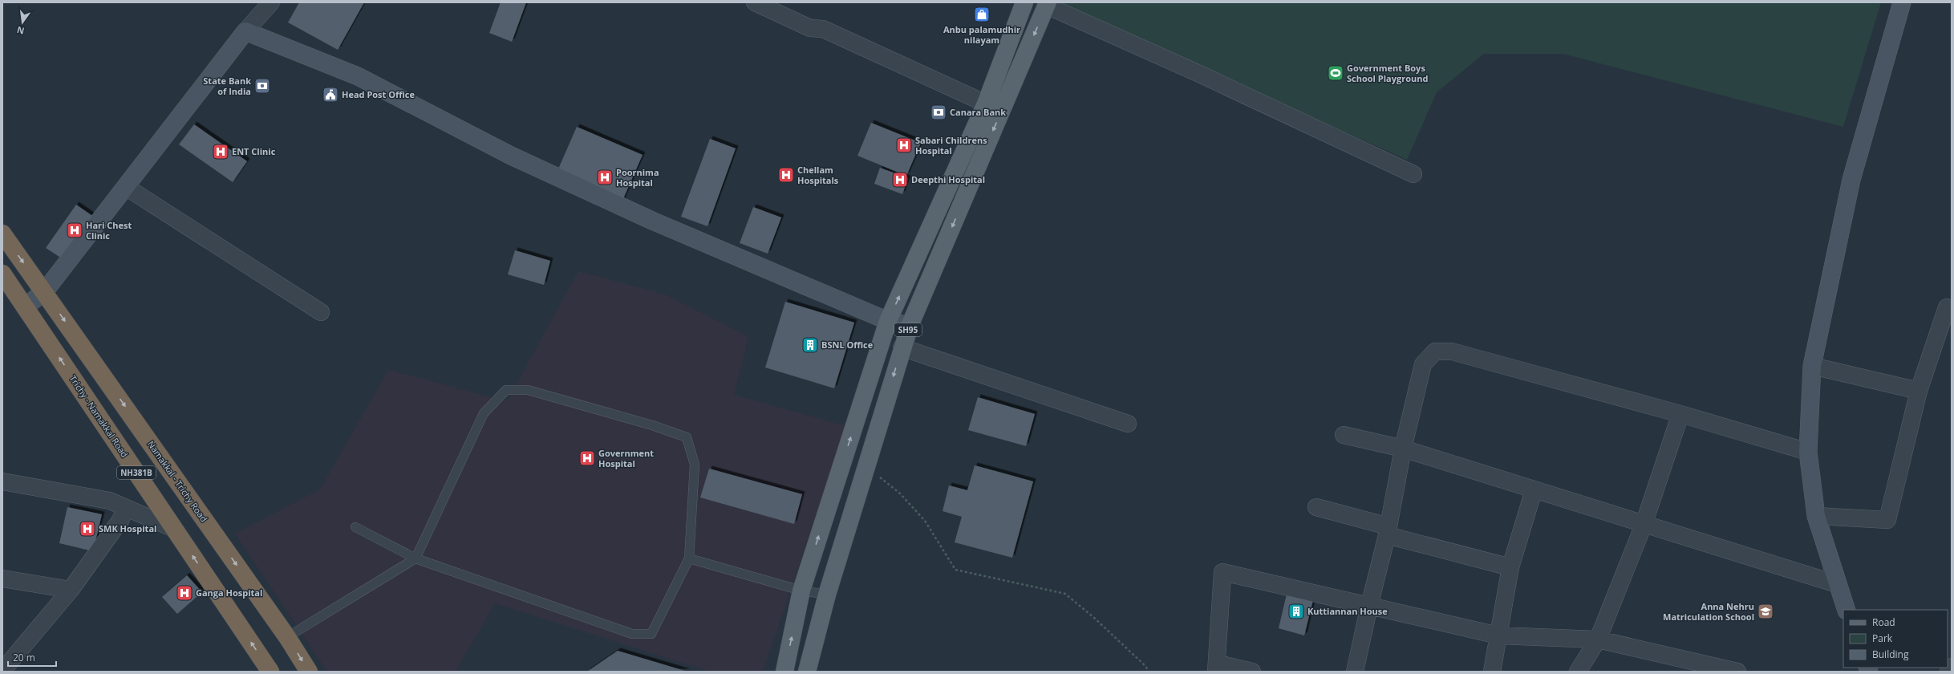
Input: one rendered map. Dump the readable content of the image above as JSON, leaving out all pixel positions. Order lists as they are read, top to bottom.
{
  "streets": {
    "highway": ["Trichy - Namakkal Road", "NH381B", "Namakkal - Trichy Road"],
    "main road": ["SH95"]
  },
  "crossings": [
    ["NH381B", "Namakkal - Trichy Road"]
  ],
  "one_way": ["Trichy - Namakkal Road", "Namakkal - Trichy Road"],
  "places": {
    "shop": ["Anbu palamudhir nilayam"],
    "sports": ["Government Boys School Playground"],
    "bank": ["State Bank of India", "Canara Bank"],
    "public building": ["Head Post Office"],
    "hospital": [
      "Sabari Childrens Hospital",
      "ENT Clinic",
      "Chellam Hospitals",
      "Poornima Hospital",
      "Deepthi Hospital",
      "Hari Chest Clinic",
      "Government Hospital",
      "SMK Hospital",
      "Ganga Hospital"
    ],
    "building": ["BSNL Office", "Kuttiannan House"],
    "school or university": ["Anna Nehru Matriculation School"]
  },
  "legend": ["Road", "Park", "Building"],
  "scale_bar": "20 m",
  "north": "bottom"
}
